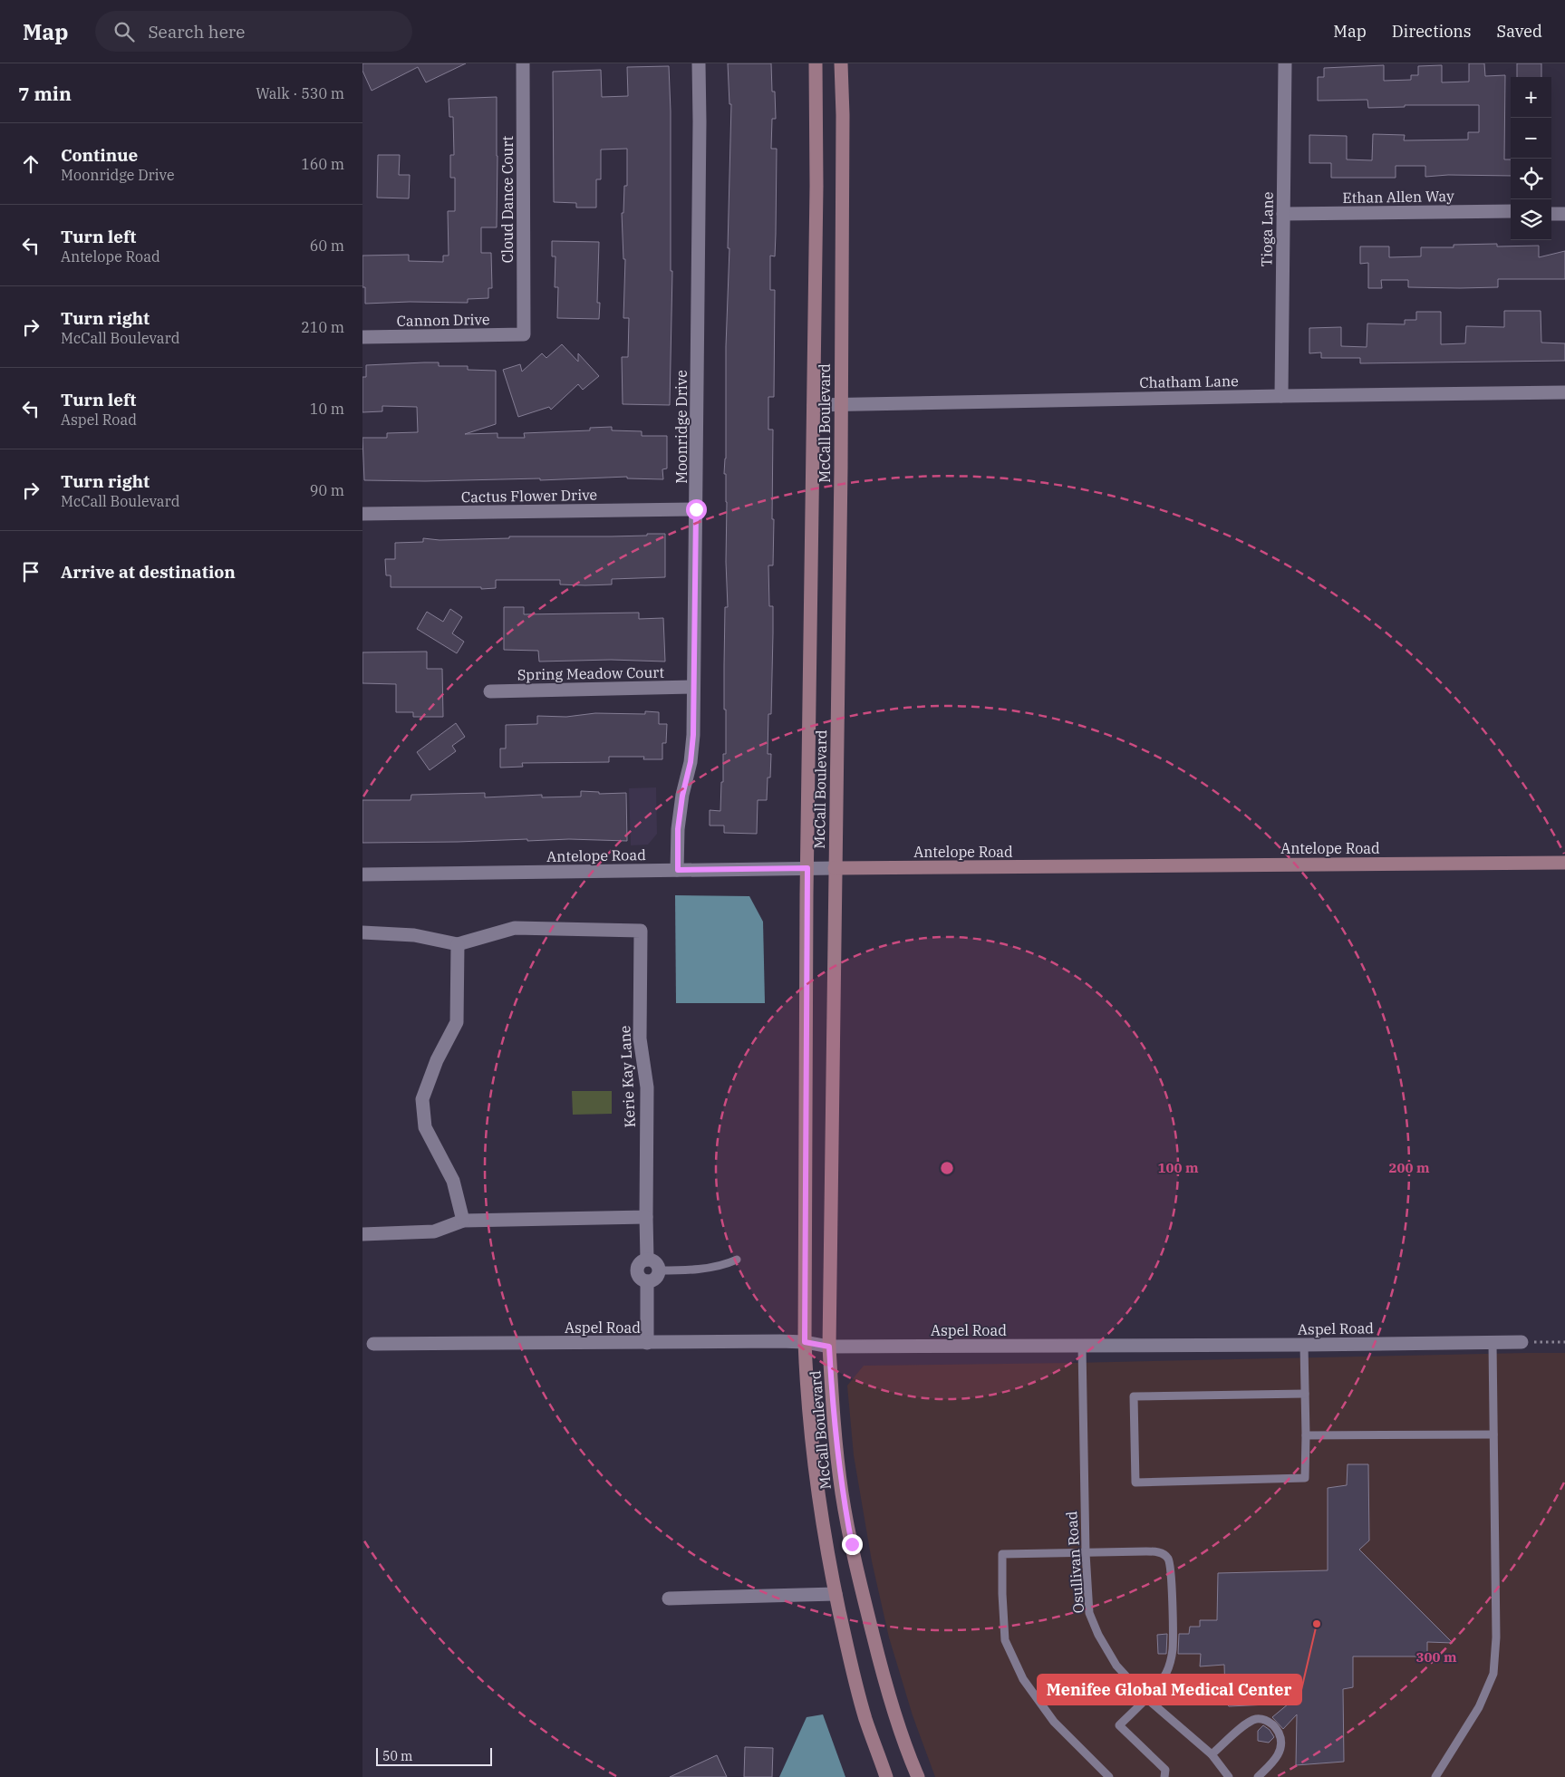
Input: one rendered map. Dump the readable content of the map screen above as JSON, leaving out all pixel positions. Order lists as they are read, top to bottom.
{
  "streets": {
    "main road": ["McCall Boulevard", "Antelope Road"],
    "street": [
      "Ethan Allen Way",
      "Cloud Dance Court",
      "Tioga Lane",
      "Cannon Drive",
      "Chatham Lane",
      "Moonridge Drive",
      "Cactus Flower Drive",
      "Spring Meadow Court",
      "Kerie Kay Lane",
      "Aspel Road"
    ],
    "lane": ["Osullivan Road"]
  },
  "crossings": [
    ["Ethan Allen Way", "Tioga Lane"],
    ["Cloud Dance Court", "Cannon Drive"],
    ["Tioga Lane", "Chatham Lane"],
    ["Chatham Lane", "McCall Boulevard"],
    ["McCall Boulevard", "Antelope Road"],
    ["McCall Boulevard", "Aspel Road"],
    ["Moonridge Drive", "Cactus Flower Drive"],
    ["Moonridge Drive", "Spring Meadow Court"],
    ["Moonridge Drive", "Antelope Road"],
    ["Aspel Road", "Osullivan Road"]
  ],
  "places": ["Menifee Global Medical Center"],
  "scale_bar": "50 m",
  "page": {
    "header": "Map",
    "search": "Search here",
    "nav": ["Map", "Directions", "Saved"],
    "heading": ["7 min", "Walk · 530 m"],
    "map_buttons": ["+", "−"],
    "list": [
      ["Continue", "Moonridge Drive", "160 m"],
      ["Turn left", "Antelope Road", "60 m"],
      ["Turn right", "McCall Boulevard", "210 m"],
      ["Turn left", "Aspel Road", "10 m"],
      ["Turn right", "McCall Boulevard", "90 m"],
      "Arrive at destination"
    ],
    "scale": "50 m"
  },
  "rings": ["100 m", "200 m", "300 m"]
}
